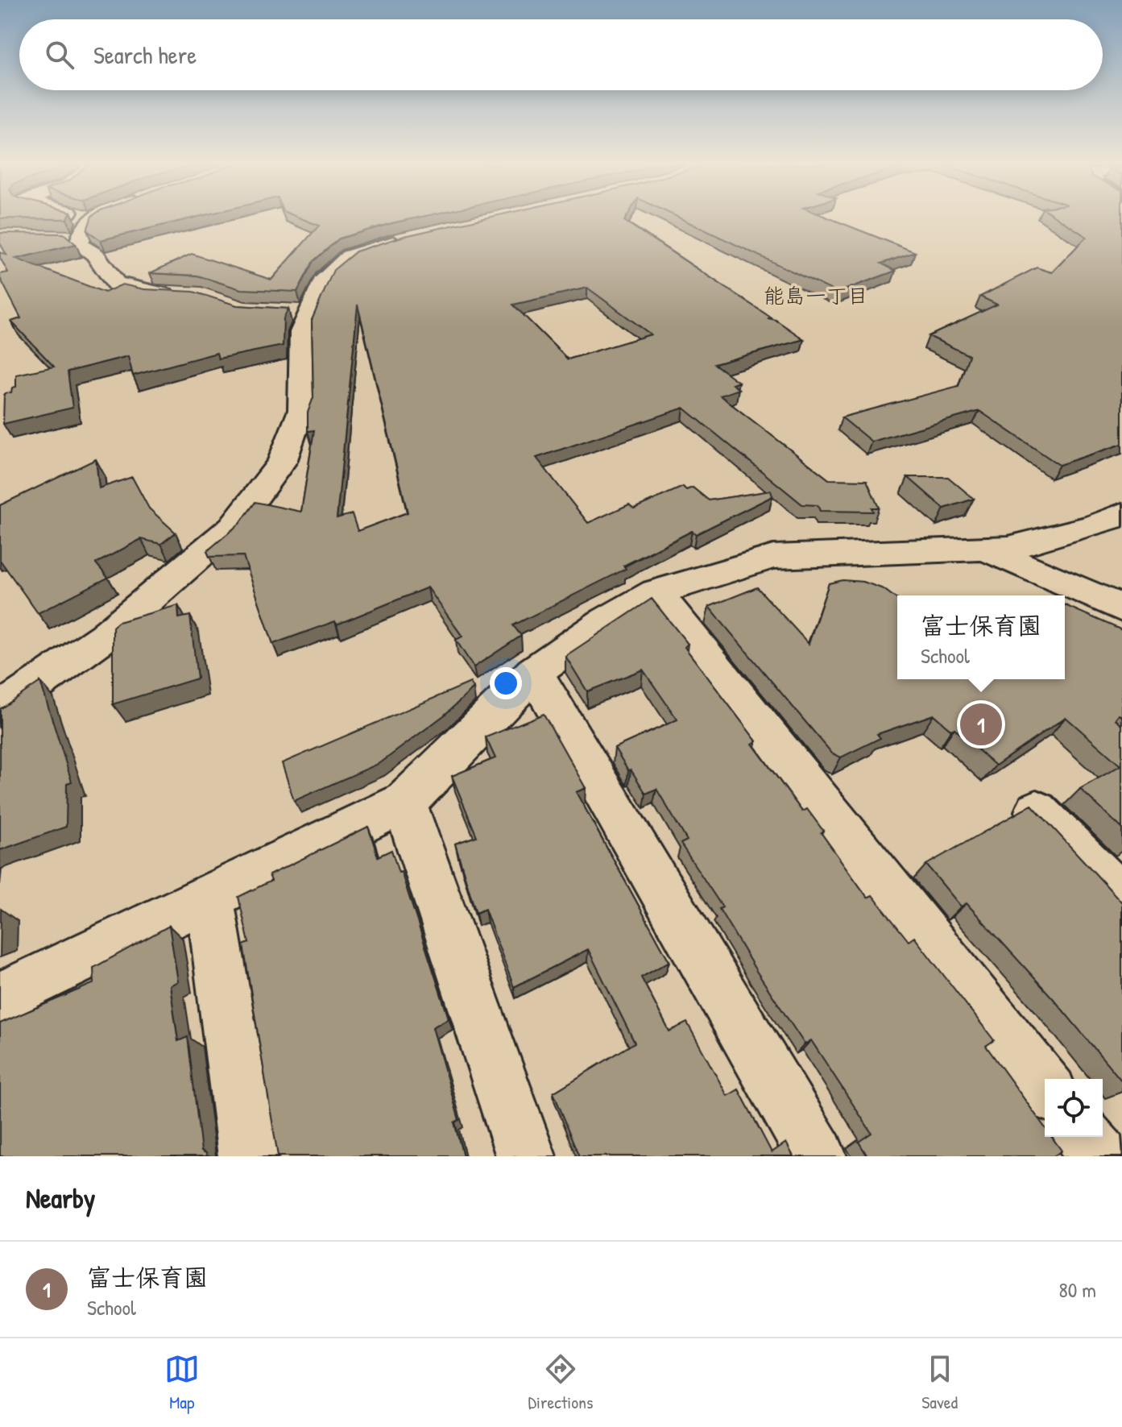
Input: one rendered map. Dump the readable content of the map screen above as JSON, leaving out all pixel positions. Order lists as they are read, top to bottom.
{
  "districts": ["能島一丁目"],
  "page": {
    "search": "Search here",
    "popup": ["富士保育園", "School"],
    "pins": "1",
    "heading": "Nearby",
    "list": [
      {
        "mark": "1",
        "name": "富士保育園",
        "note": "School",
        "value": "80 m"
      }
    ],
    "nav": ["Map", "Directions", "Saved"]
  }
}
